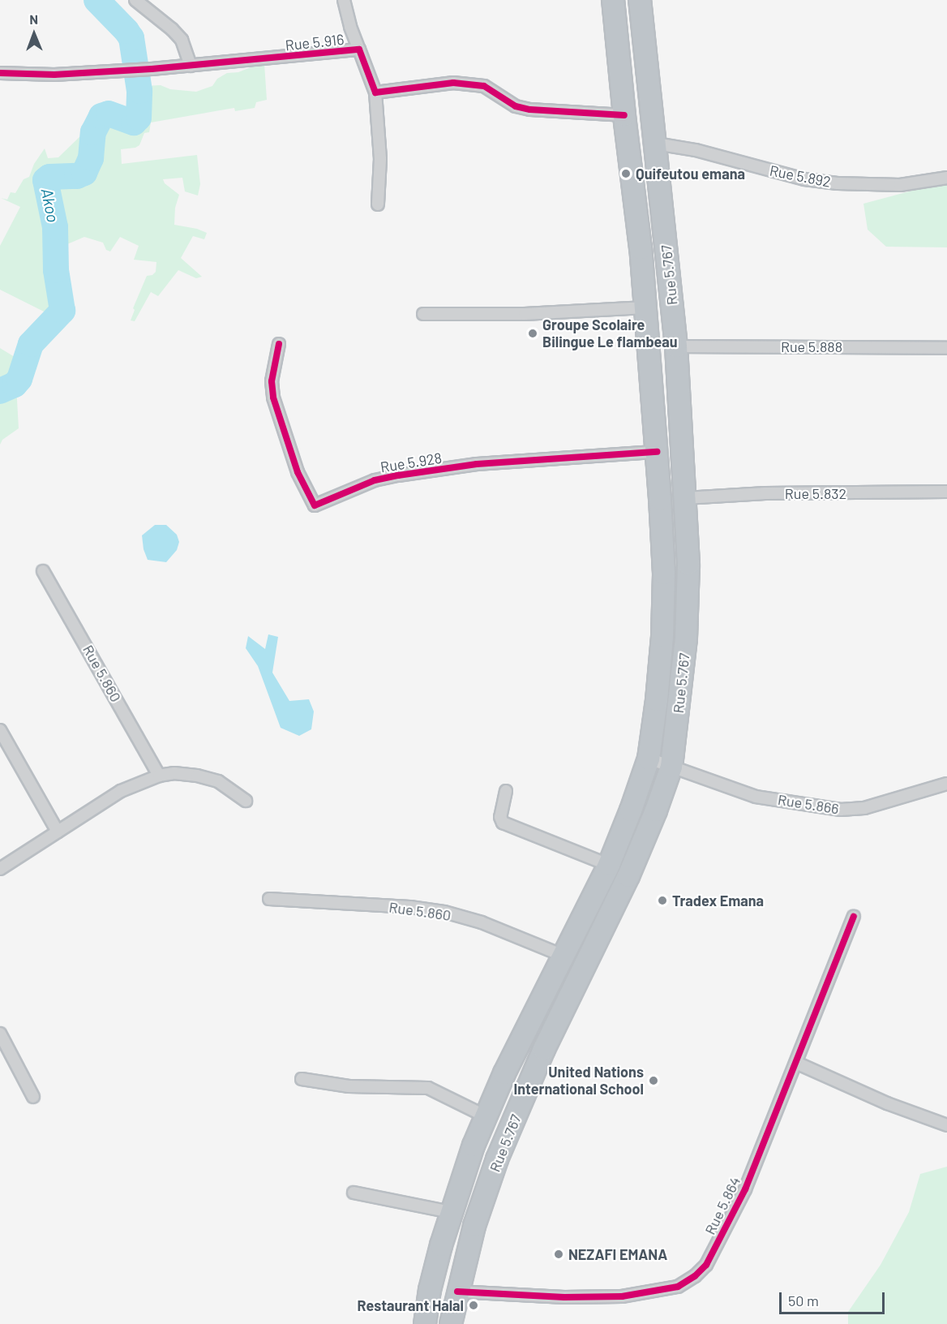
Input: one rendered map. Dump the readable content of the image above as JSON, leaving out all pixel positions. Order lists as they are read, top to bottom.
{
  "streets": {
    "highway": ["Rue 5.767"],
    "street": [
      "Rue 5.916",
      "Rue 5.892",
      "Rue 5.888",
      "Rue 5.928",
      "Rue 5.832",
      "Rue 5.860",
      "Rue 5.866",
      "Rue 5.864"
    ]
  },
  "crossings": [
    ["Rue 5.892", "Rue 5.767"],
    ["Rue 5.767", "Rue 5.888"],
    ["Rue 5.767", "Rue 5.832"],
    ["Rue 5.767", "Rue 5.866"],
    ["Rue 5.767", "Rue 5.864"]
  ],
  "water": ["Akoo"],
  "places": [
    "Quifeutou emana",
    "Groupe Scolaire Bilingue Le flambeau",
    "Tradex Emana",
    "United Nations International School",
    "NEZAFI EMANA",
    "Restaurant Halal"
  ],
  "scale_bar": "50 m",
  "north": "top"
}
